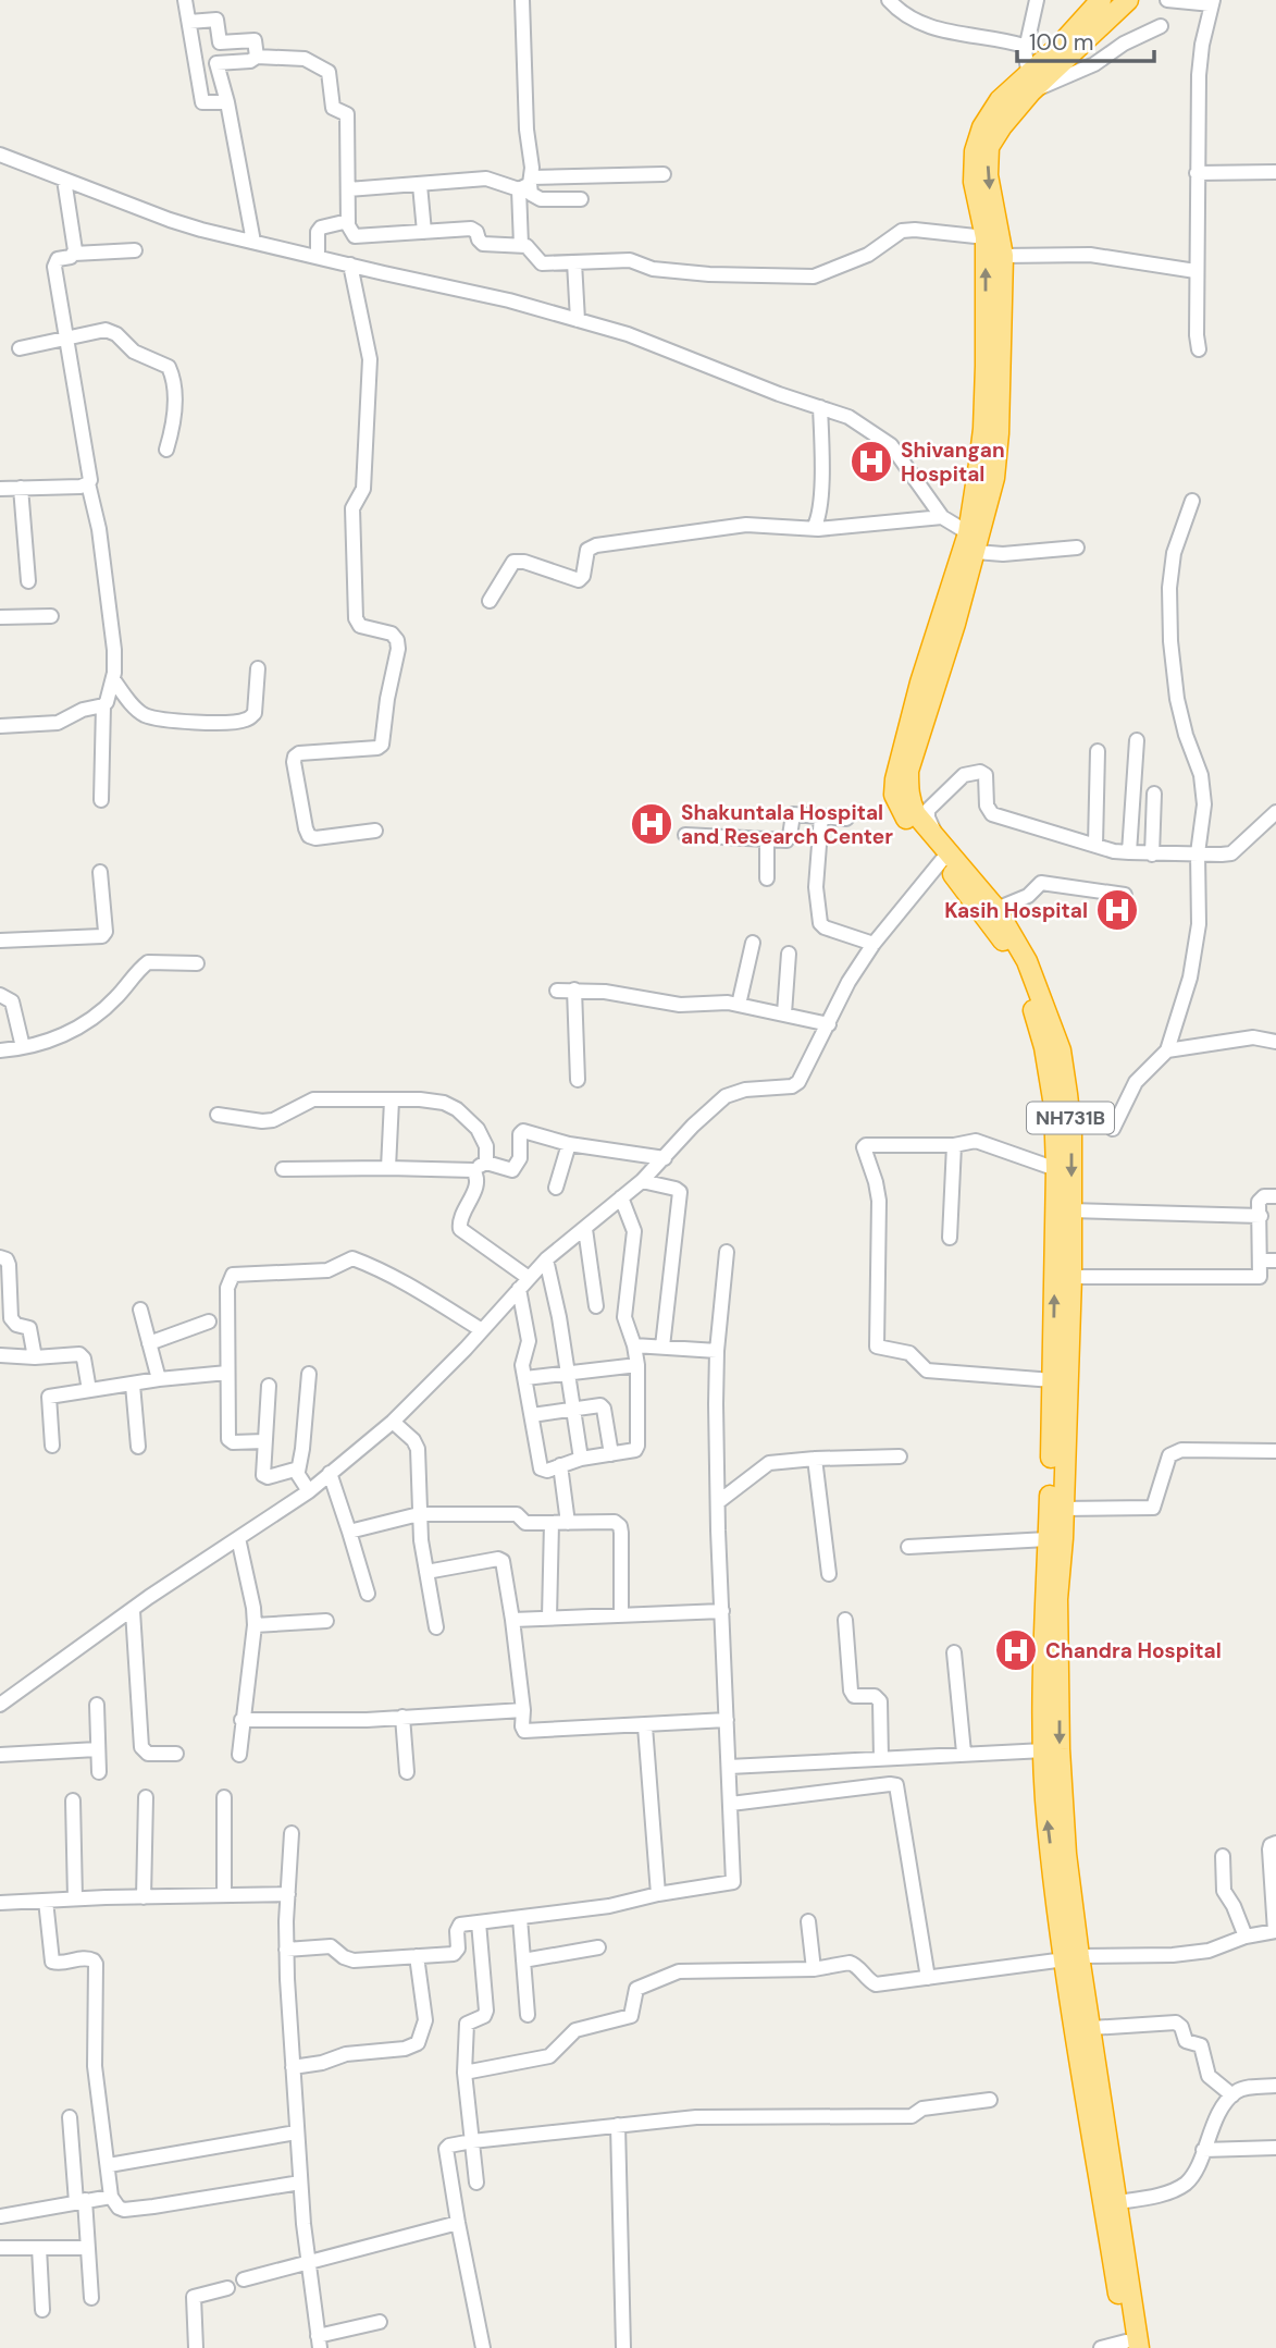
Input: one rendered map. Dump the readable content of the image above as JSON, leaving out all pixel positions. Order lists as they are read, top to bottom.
{
  "streets": {
    "highway": ["NH731B"]
  },
  "places": {
    "hospital": [
      "Shivangan Hospital",
      "Shakuntala Hospital and Research Center",
      "Kasih Hospital",
      "Chandra Hospital"
    ]
  },
  "scale_bar": "100 m"
}
